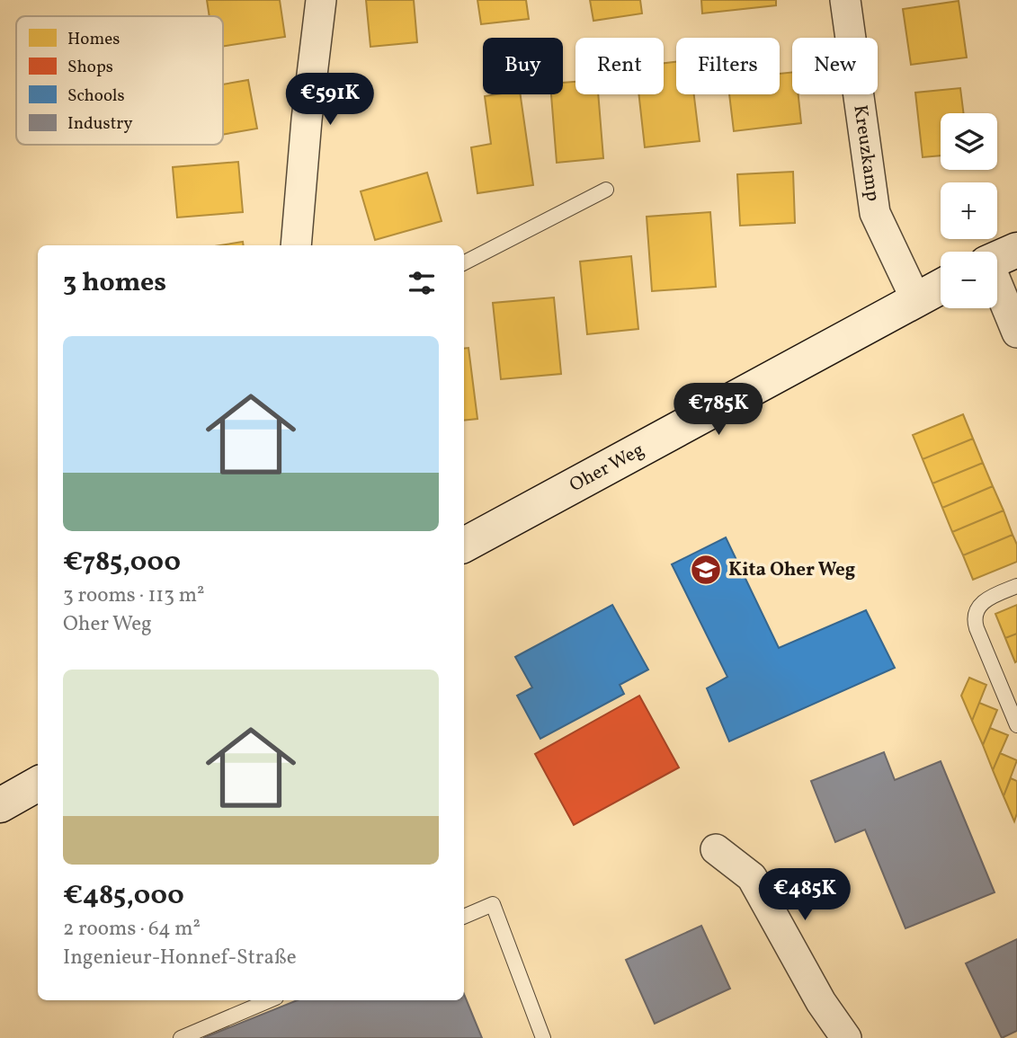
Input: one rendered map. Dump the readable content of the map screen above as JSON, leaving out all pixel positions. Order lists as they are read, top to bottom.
{
  "streets": {
    "street": ["Kreuzkamp", "Oher Weg"]
  },
  "crossings": [
    ["Kreuzkamp", "Oher Weg"]
  ],
  "places": {
    "school or university": ["Kita Oher Weg"]
  },
  "legend": [
    "Homes",
    "Shops",
    "Schools",
    "Industry"
  ],
  "page": {
    "chip": [
      "Buy",
      "Rent",
      "Filters",
      "New"
    ],
    "price": ["€591K", "€785K", "€485K"],
    "map_buttons": ["+", "−"],
    "heading": "3 homes",
    "list": [
      {
        "name": "€785,000",
        "note": "3 rooms · 113 m² · Oher Weg"
      },
      {
        "name": "€485,000",
        "note": "2 rooms · 64 m² · Ingenieur-Honnef-Straße"
      }
    ]
  }
}
